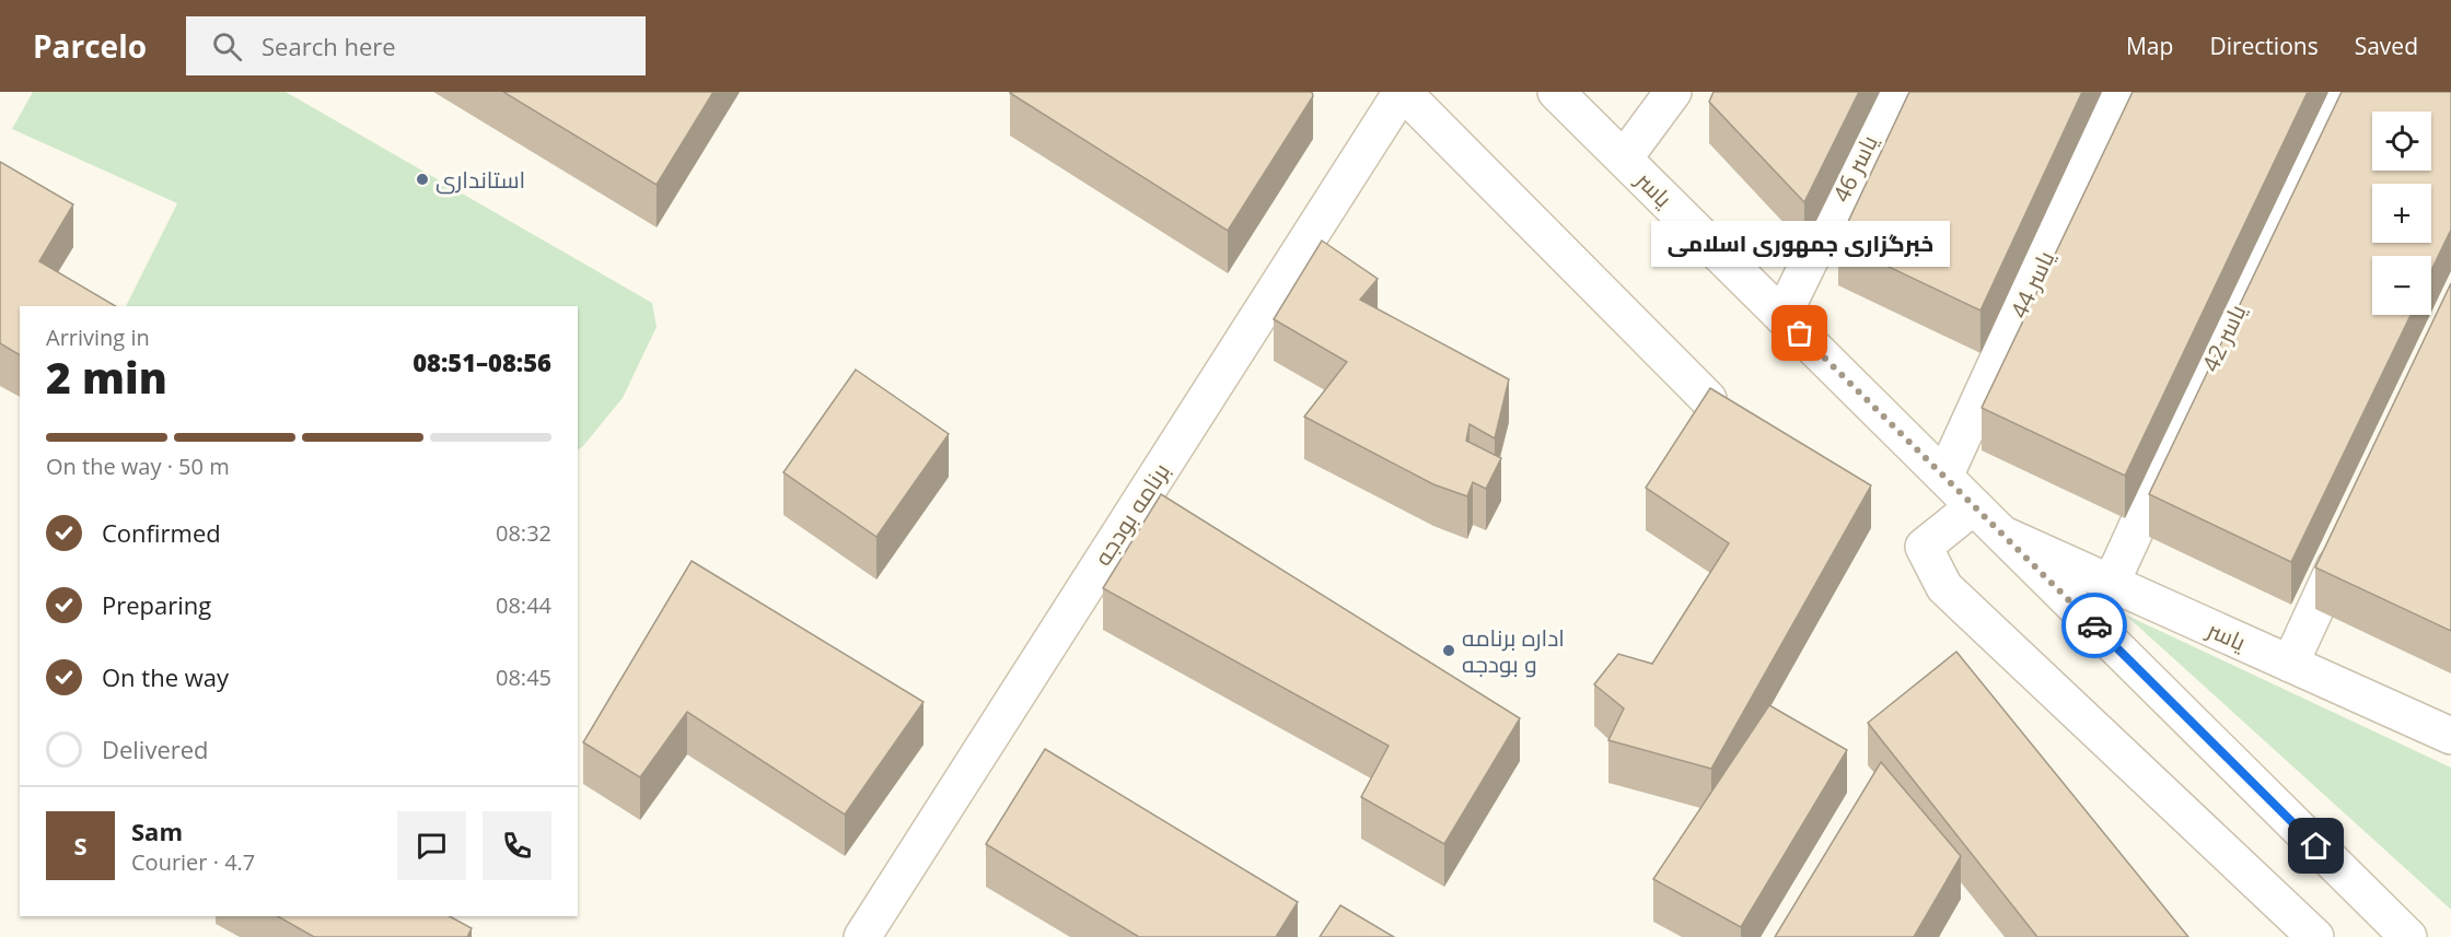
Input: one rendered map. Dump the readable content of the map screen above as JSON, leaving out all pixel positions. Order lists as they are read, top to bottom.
{
  "streets": {
    "main road": [
      "یاسر 46",
      "یاسر",
      "یاسر 44",
      "یاسر 42",
      "برنامه بودجه"
    ]
  },
  "crossings": [
    ["یاسر 46", "یاسر"],
    ["یاسر", "یاسر 44"],
    ["یاسر", "یاسر 42"]
  ],
  "places": ["استانداری", "خبرگزاری جمهوری اسلامی", "اداره برنامه و بودجه"],
  "page": {
    "header": "Parcelo",
    "search": "Search here",
    "nav": ["Map", "Directions", "Saved"],
    "map_buttons": ["+", "−"],
    "bubble": "خبرگزاری جمهوری اسلامی",
    "heading": ["2 min", "Arriving in", "08:51–08:56"],
    "panel": ["Sam", "Courier · 4.7"],
    "bar": "On the way · 50 m",
    "list": [
      ["Confirmed", "08:32"],
      ["Preparing", "08:44"],
      ["On the way", "08:45"],
      "Delivered"
    ],
    "round": "S"
  }
}
